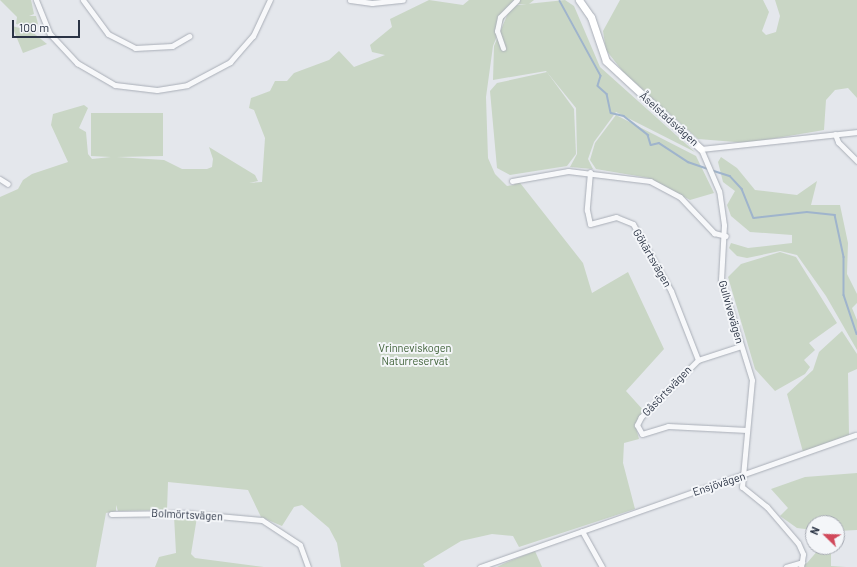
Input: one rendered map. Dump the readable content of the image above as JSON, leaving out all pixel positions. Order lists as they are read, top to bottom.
{
  "streets": {
    "street": [
      "Åselstadsvägen",
      "Gökärtsvägen",
      "Gullvivevägen",
      "Gåsörtsvägen",
      "Ensjövägen",
      "Bolmörtsvägen"
    ]
  },
  "crossings": [
    ["Åselstadsvägen", "Gullvivevägen"],
    ["Gökärtsvägen", "Gåsörtsvägen"],
    ["Gullvivevägen", "Gåsörtsvägen"],
    ["Gullvivevägen", "Ensjövägen"]
  ],
  "parks": ["Vrinneviskogen Naturreservat"],
  "scale_bar": "100 m",
  "north": "top left"
}
